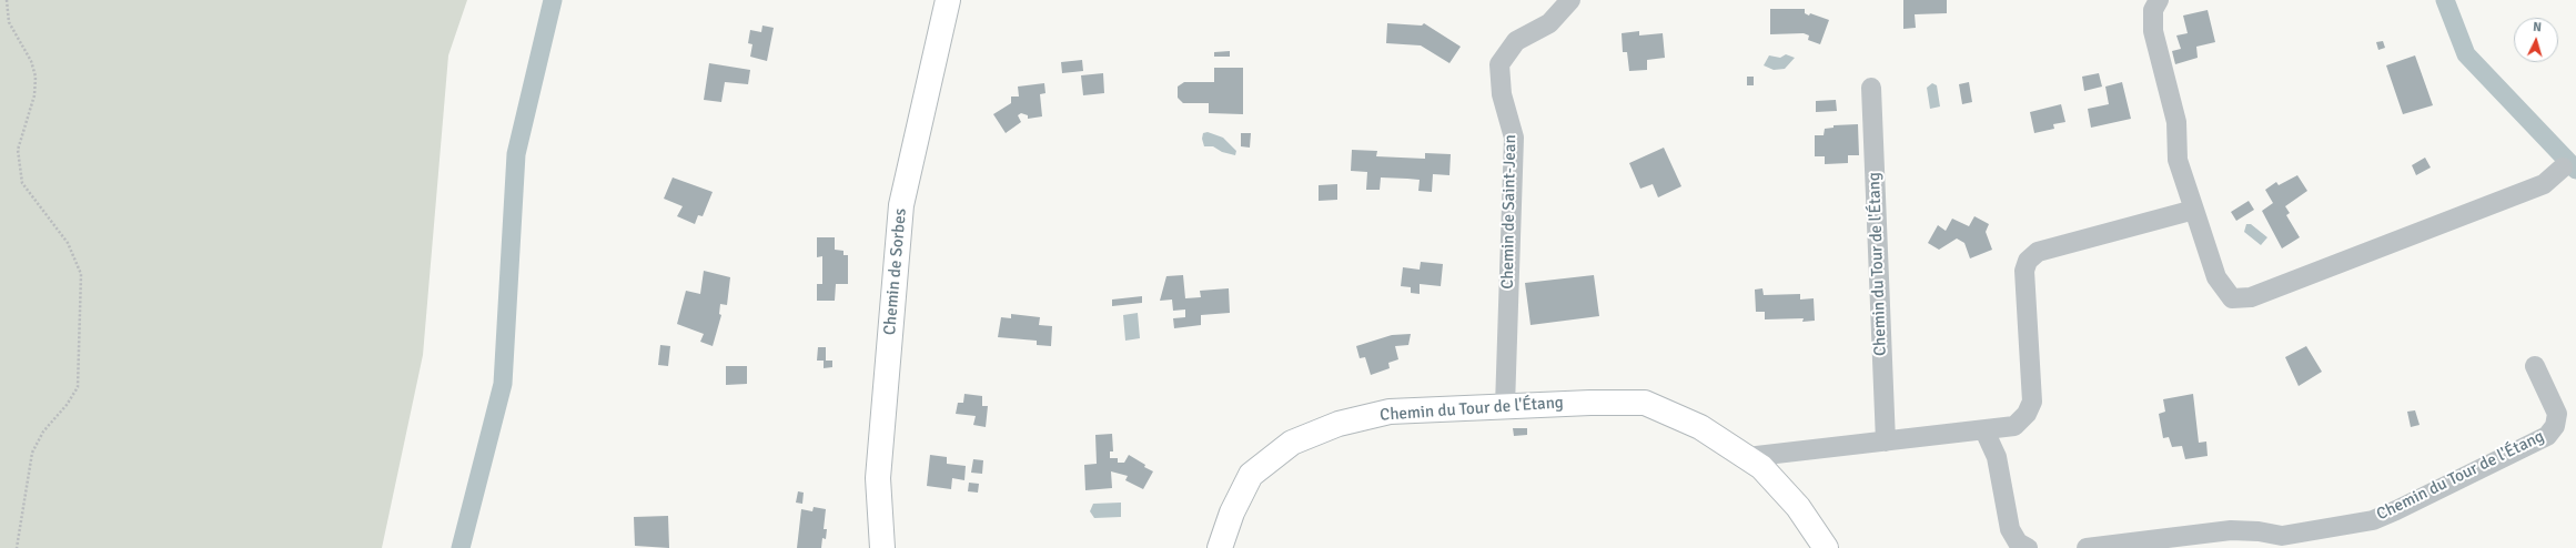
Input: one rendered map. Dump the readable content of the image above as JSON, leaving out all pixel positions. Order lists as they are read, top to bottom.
{
  "streets": {
    "street": ["Chemin de Saint-Jean", "Chemin du Tour de l'Étang", "Chemin de Sorbes"]
  },
  "crossings": [
    ["Chemin de Saint-Jean", "Chemin du Tour de l'Étang"]
  ],
  "north": "top"
}
